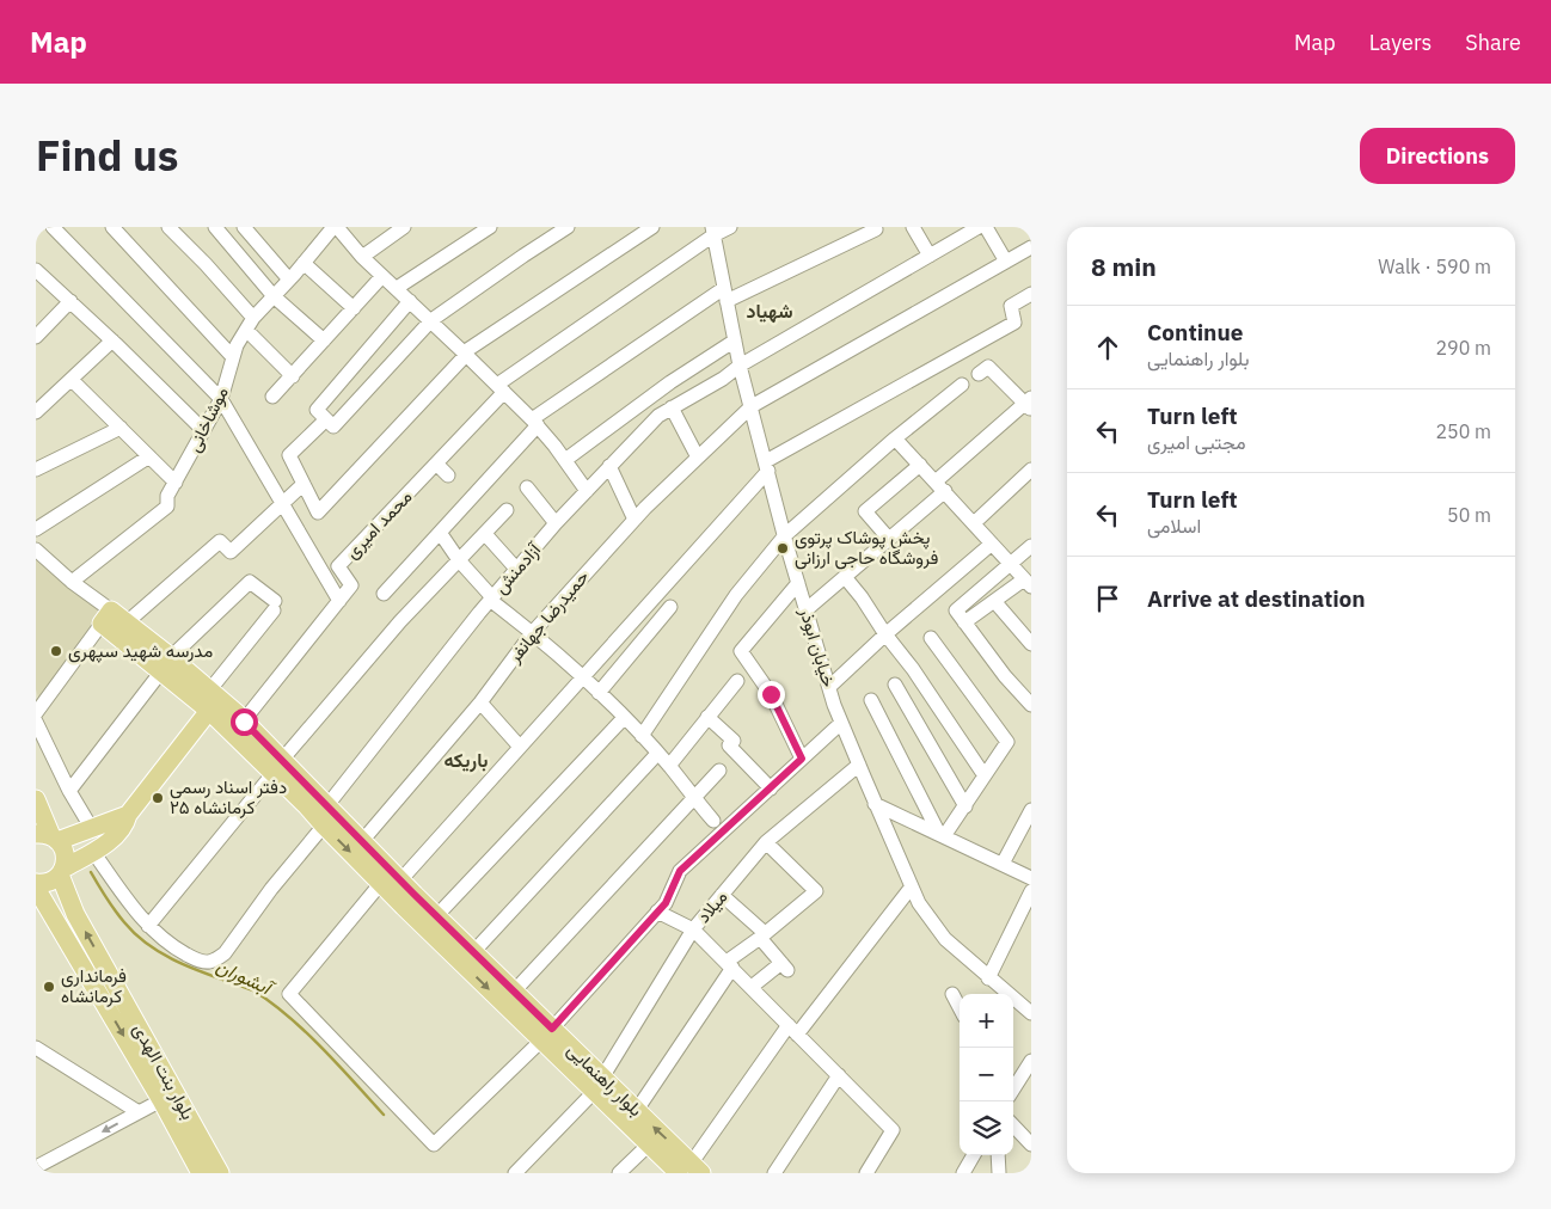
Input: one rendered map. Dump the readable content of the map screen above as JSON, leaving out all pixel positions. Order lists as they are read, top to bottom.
{
  "streets": {
    "main road": ["بلوار بنت الهدی", "بلوار راهنمایی"],
    "street": [
      "موشاخانی",
      "محمد امیری",
      "آزادمنش",
      "حمیدرضا جهانفر",
      "خیابان ابوذر",
      "میلاد"
    ]
  },
  "crossings": [
    ["محمد امیری", "خیابان ابوذر"],
    ["محمد امیری", "بلوار راهنمایی"],
    ["آزادمنش", "خیابان ابوذر"],
    ["آزادمنش", "بلوار راهنمایی"],
    ["حمیدرضا جهانفر", "خیابان ابوذر"],
    ["حمیدرضا جهانفر", "بلوار راهنمایی"],
    ["خیابان ابوذر", "میلاد"],
    ["میلاد", "بلوار راهنمایی"]
  ],
  "districts": ["شهیاد", "باریکه"],
  "water": ["آبشوران"],
  "places": [
    "پخش پوشاک پرتوی فروشگاه حاجی ارزانی",
    "مدرسه شهید سپهری",
    "دفتر اسناد رسمی ۲۵ کرمانشاه",
    "فرمانداری کرمانشاه"
  ],
  "page": {
    "header": "Map",
    "nav": ["Map", "Layers", "Share"],
    "title": "Find us",
    "buttons": "Directions",
    "heading": ["8 min", "Walk · 590 m"],
    "list": [
      ["Continue", "بلوار راهنمایی", "290 m"],
      ["Turn left", "مجتبی امیری", "250 m"],
      ["Turn left", "اسلامی", "50 m"],
      "Arrive at destination"
    ],
    "map_buttons": ["+", "−"]
  }
}
